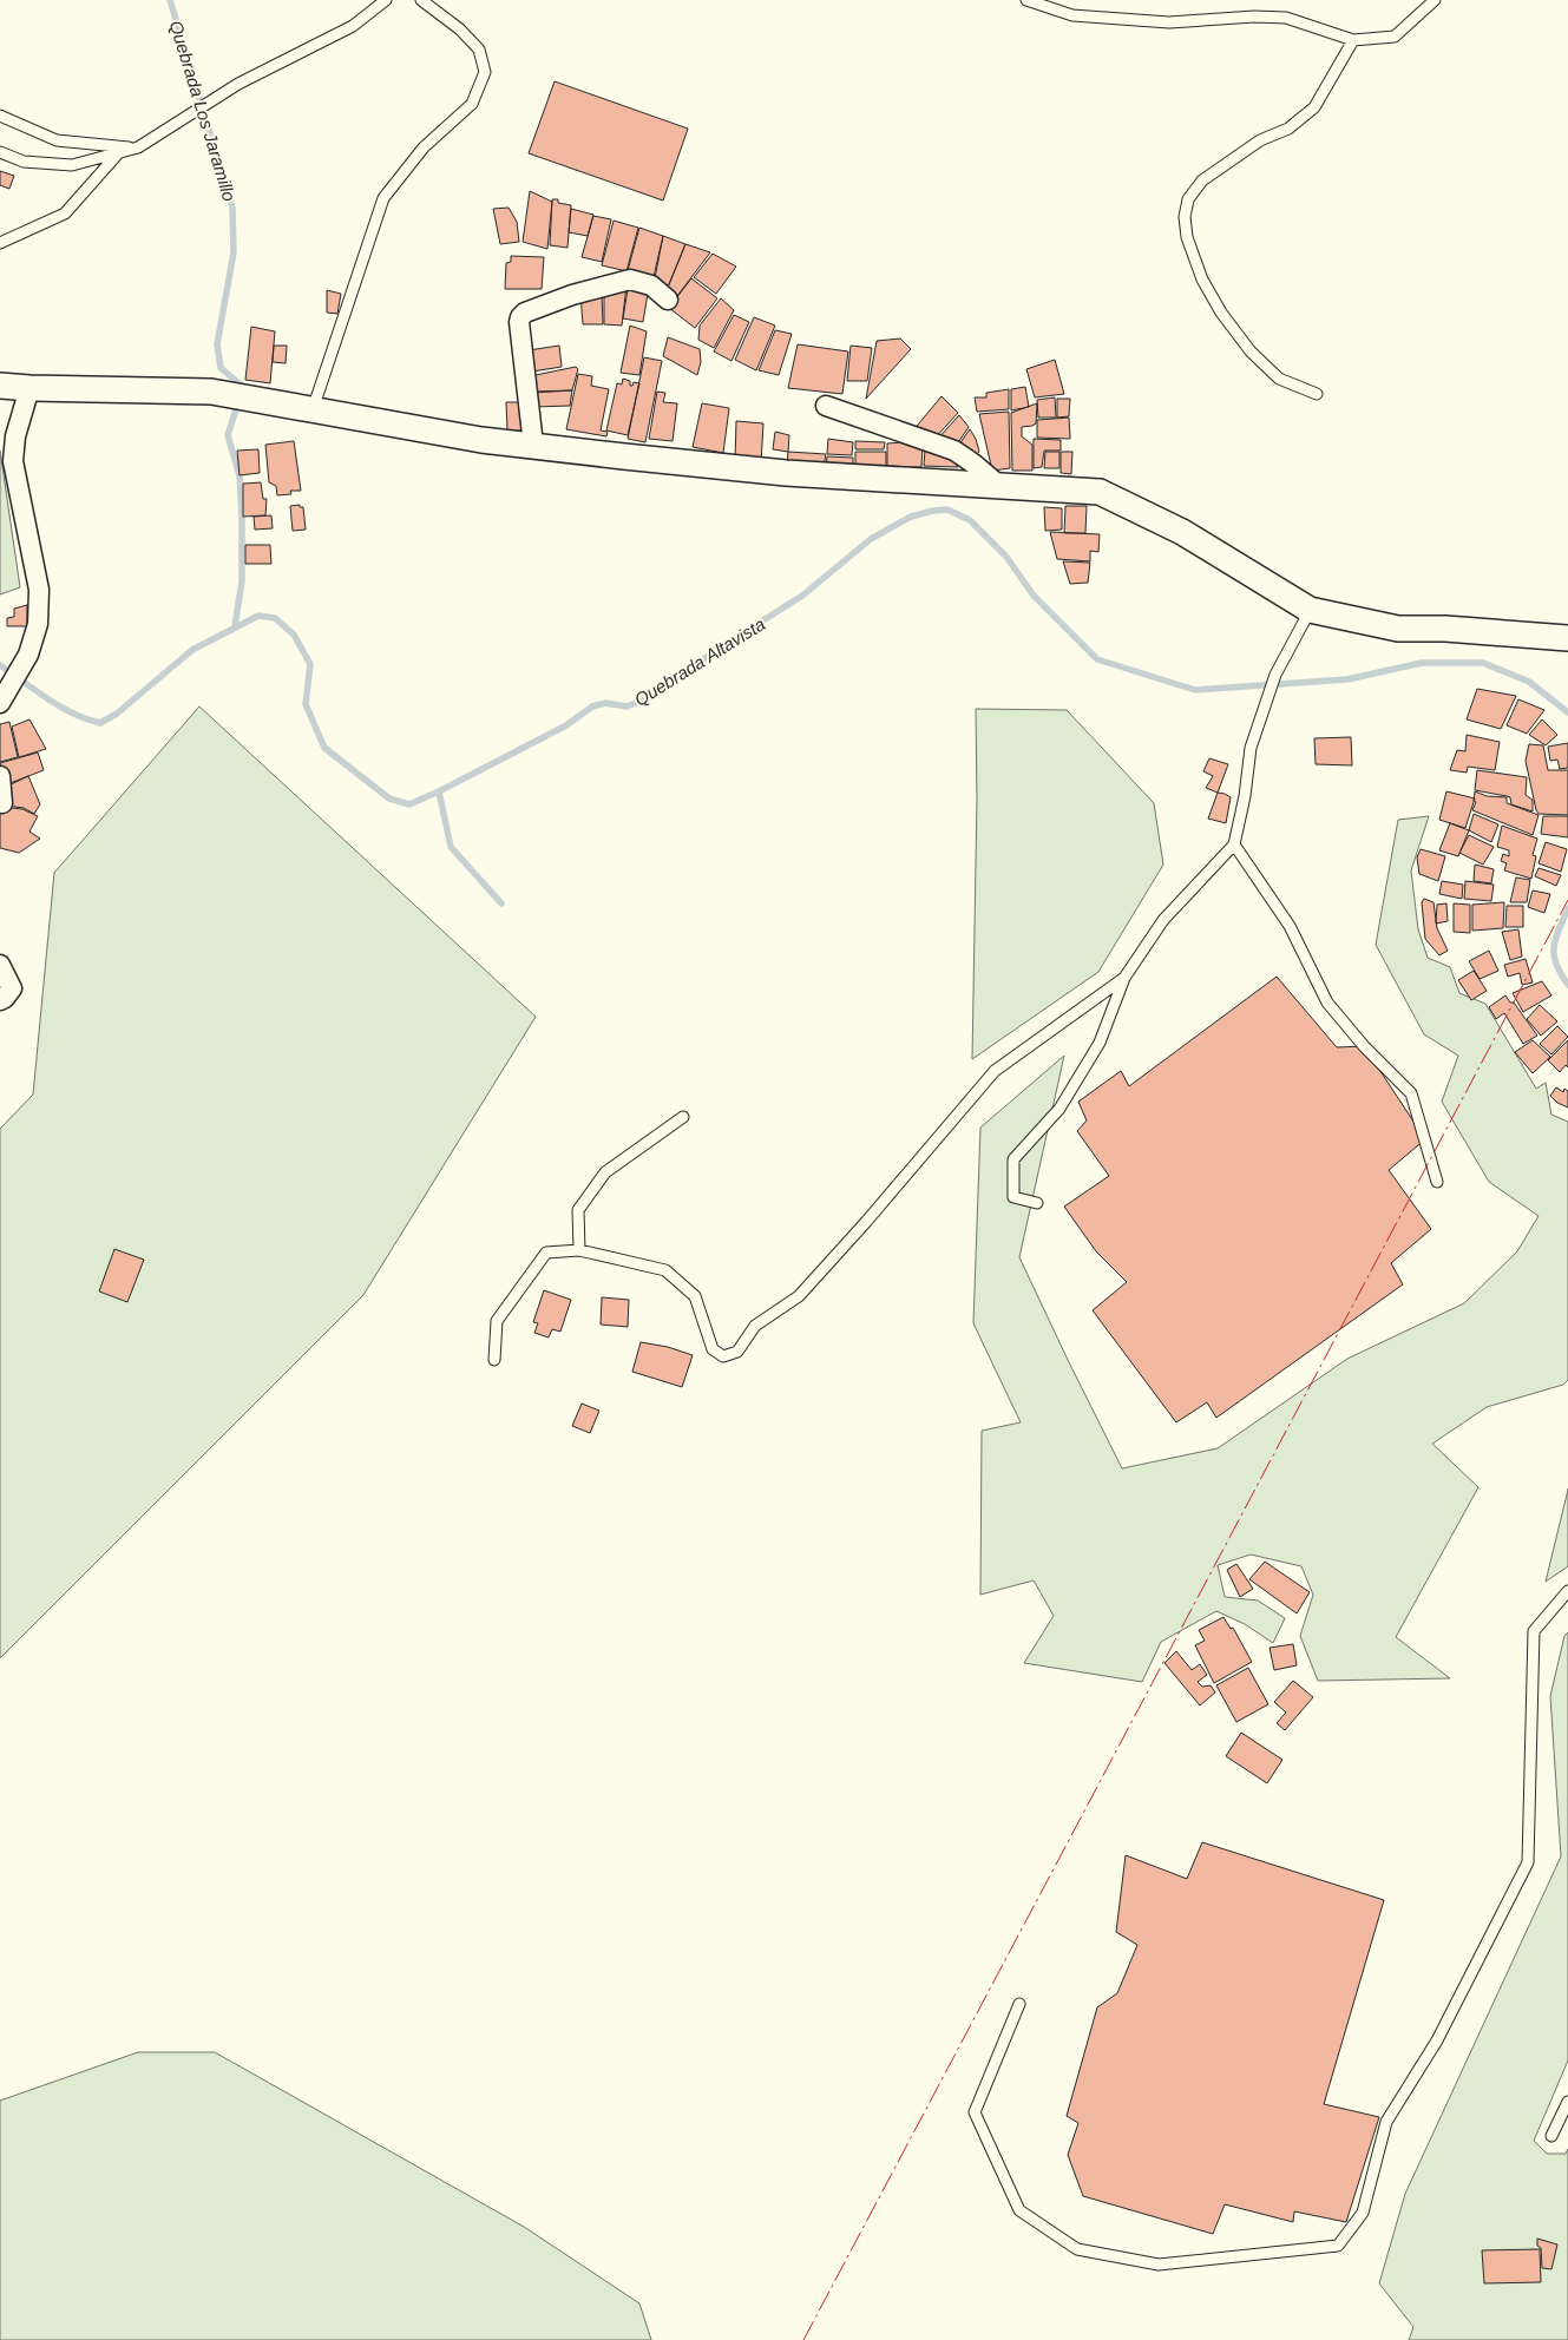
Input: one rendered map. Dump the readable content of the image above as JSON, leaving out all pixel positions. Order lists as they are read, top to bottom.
{
  "water": ["Quebrada Los Jaramillo", "Quebrada Altavista"]
}
